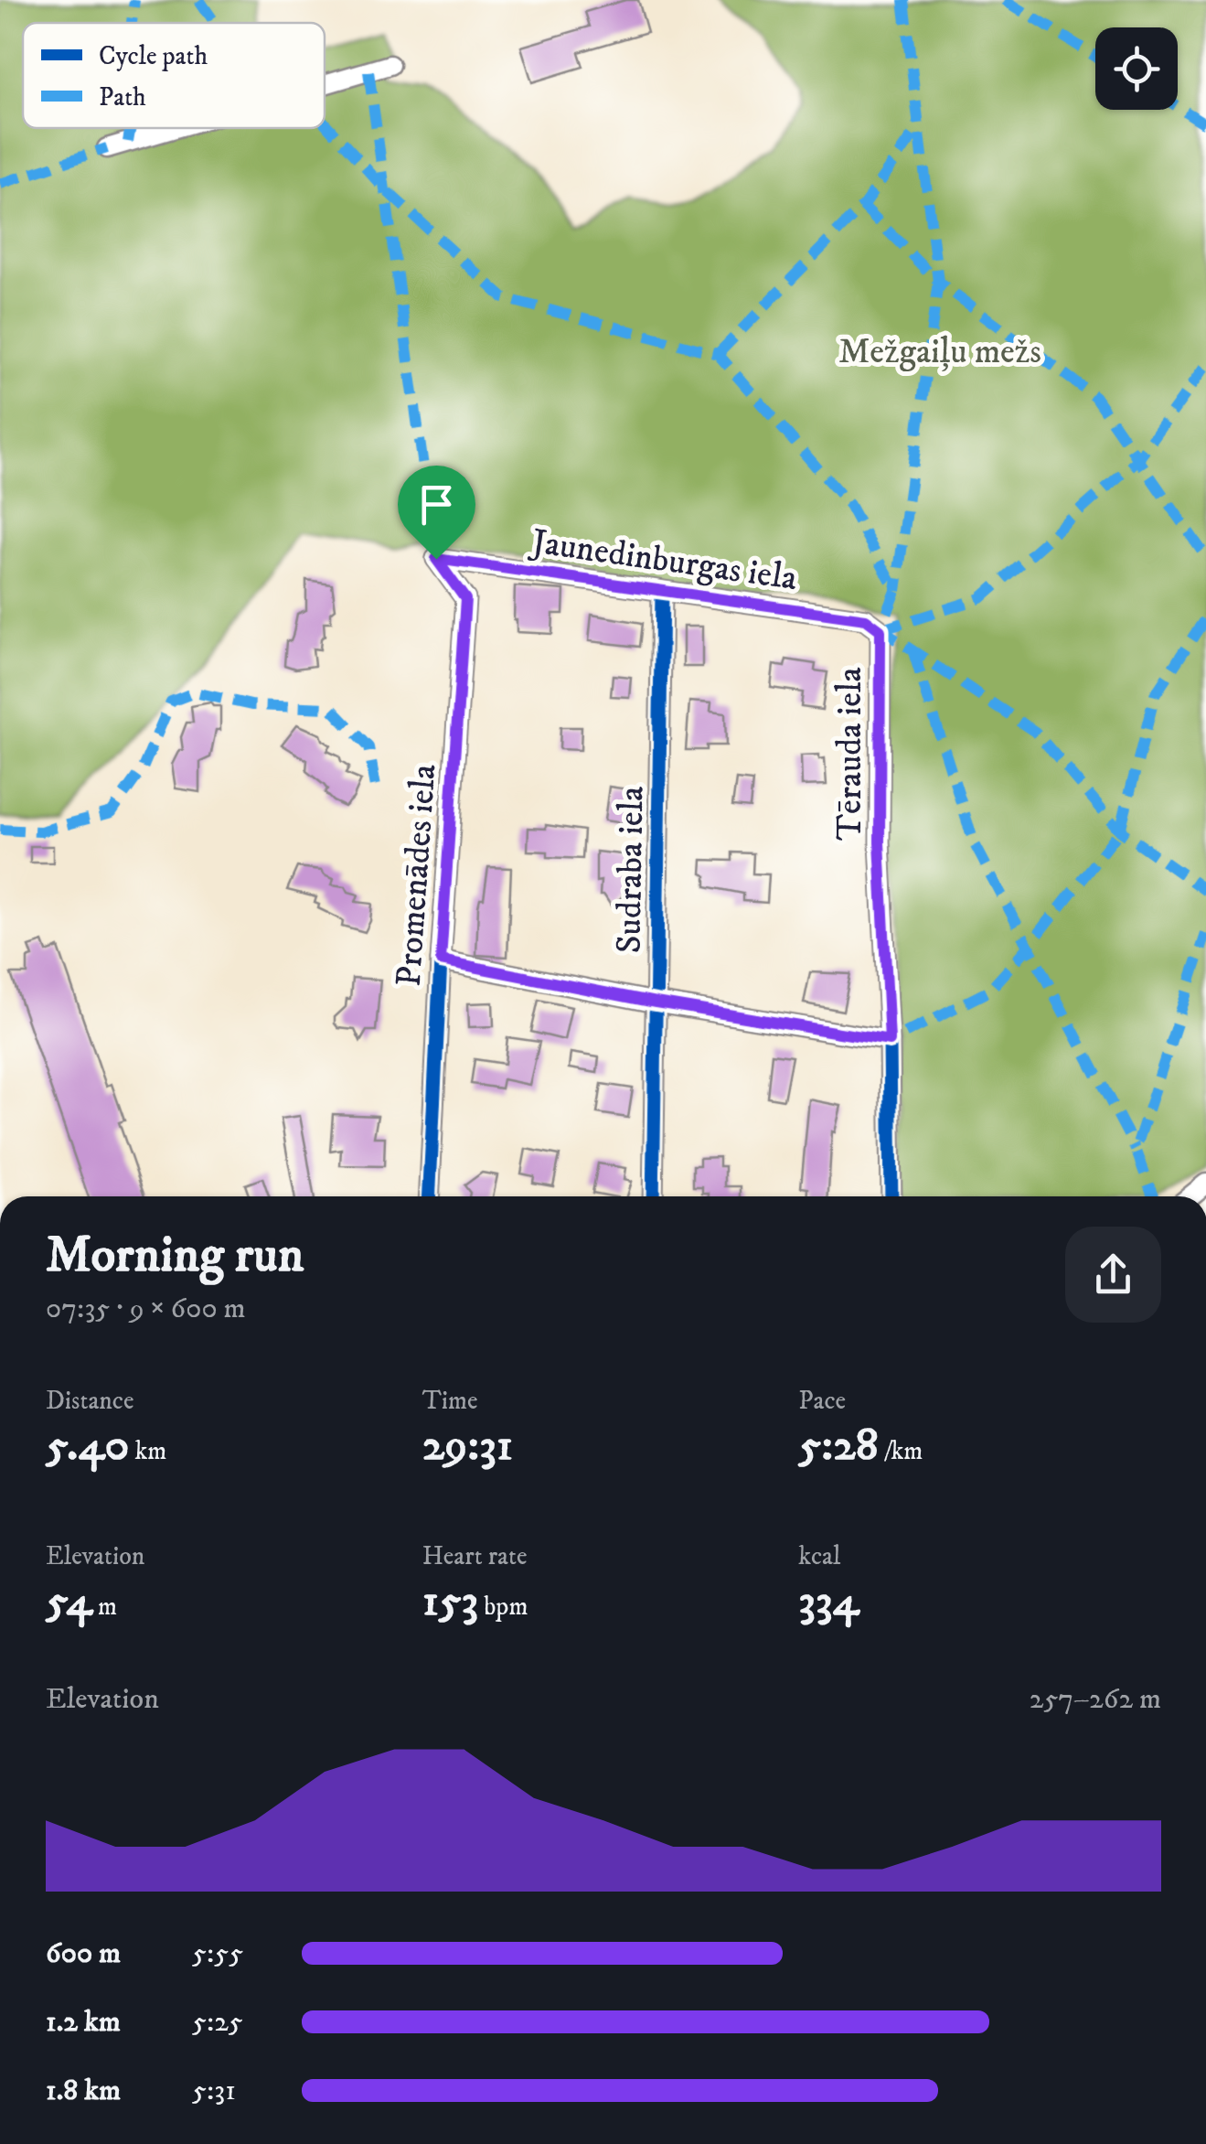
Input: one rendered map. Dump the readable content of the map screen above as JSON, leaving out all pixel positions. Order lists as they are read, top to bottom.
{
  "streets": {
    "street": [
      "Jaunedinburgas iela",
      "Tērauda iela",
      "Sudraba iela",
      "Promenādes iela"
    ]
  },
  "crossings": [
    ["Jaunedinburgas iela", "Tērauda iela"],
    ["Jaunedinburgas iela", "Sudraba iela"],
    ["Jaunedinburgas iela", "Promenādes iela"]
  ],
  "parks": ["Mežgaiļu mežs"],
  "legend": ["Cycle path", "Path"],
  "page": {
    "heading": ["Morning run", "07:35 · 9 × 600 m"],
    "stats": [
      ["Distance", "5.40 km"],
      ["Time", "29:31"],
      ["Pace", "5:28 /km"],
      ["Elevation", "54 m"],
      ["Heart rate", "153 bpm"],
      ["kcal", "334"]
    ],
    "chart": ["Elevation", "257–262 m"],
    "list": [
      {
        "name": "600 m",
        "note": "5:55"
      },
      {
        "name": "1.2 km",
        "note": "5:25"
      },
      {
        "name": "1.8 km",
        "note": "5:31"
      }
    ]
  }
}
